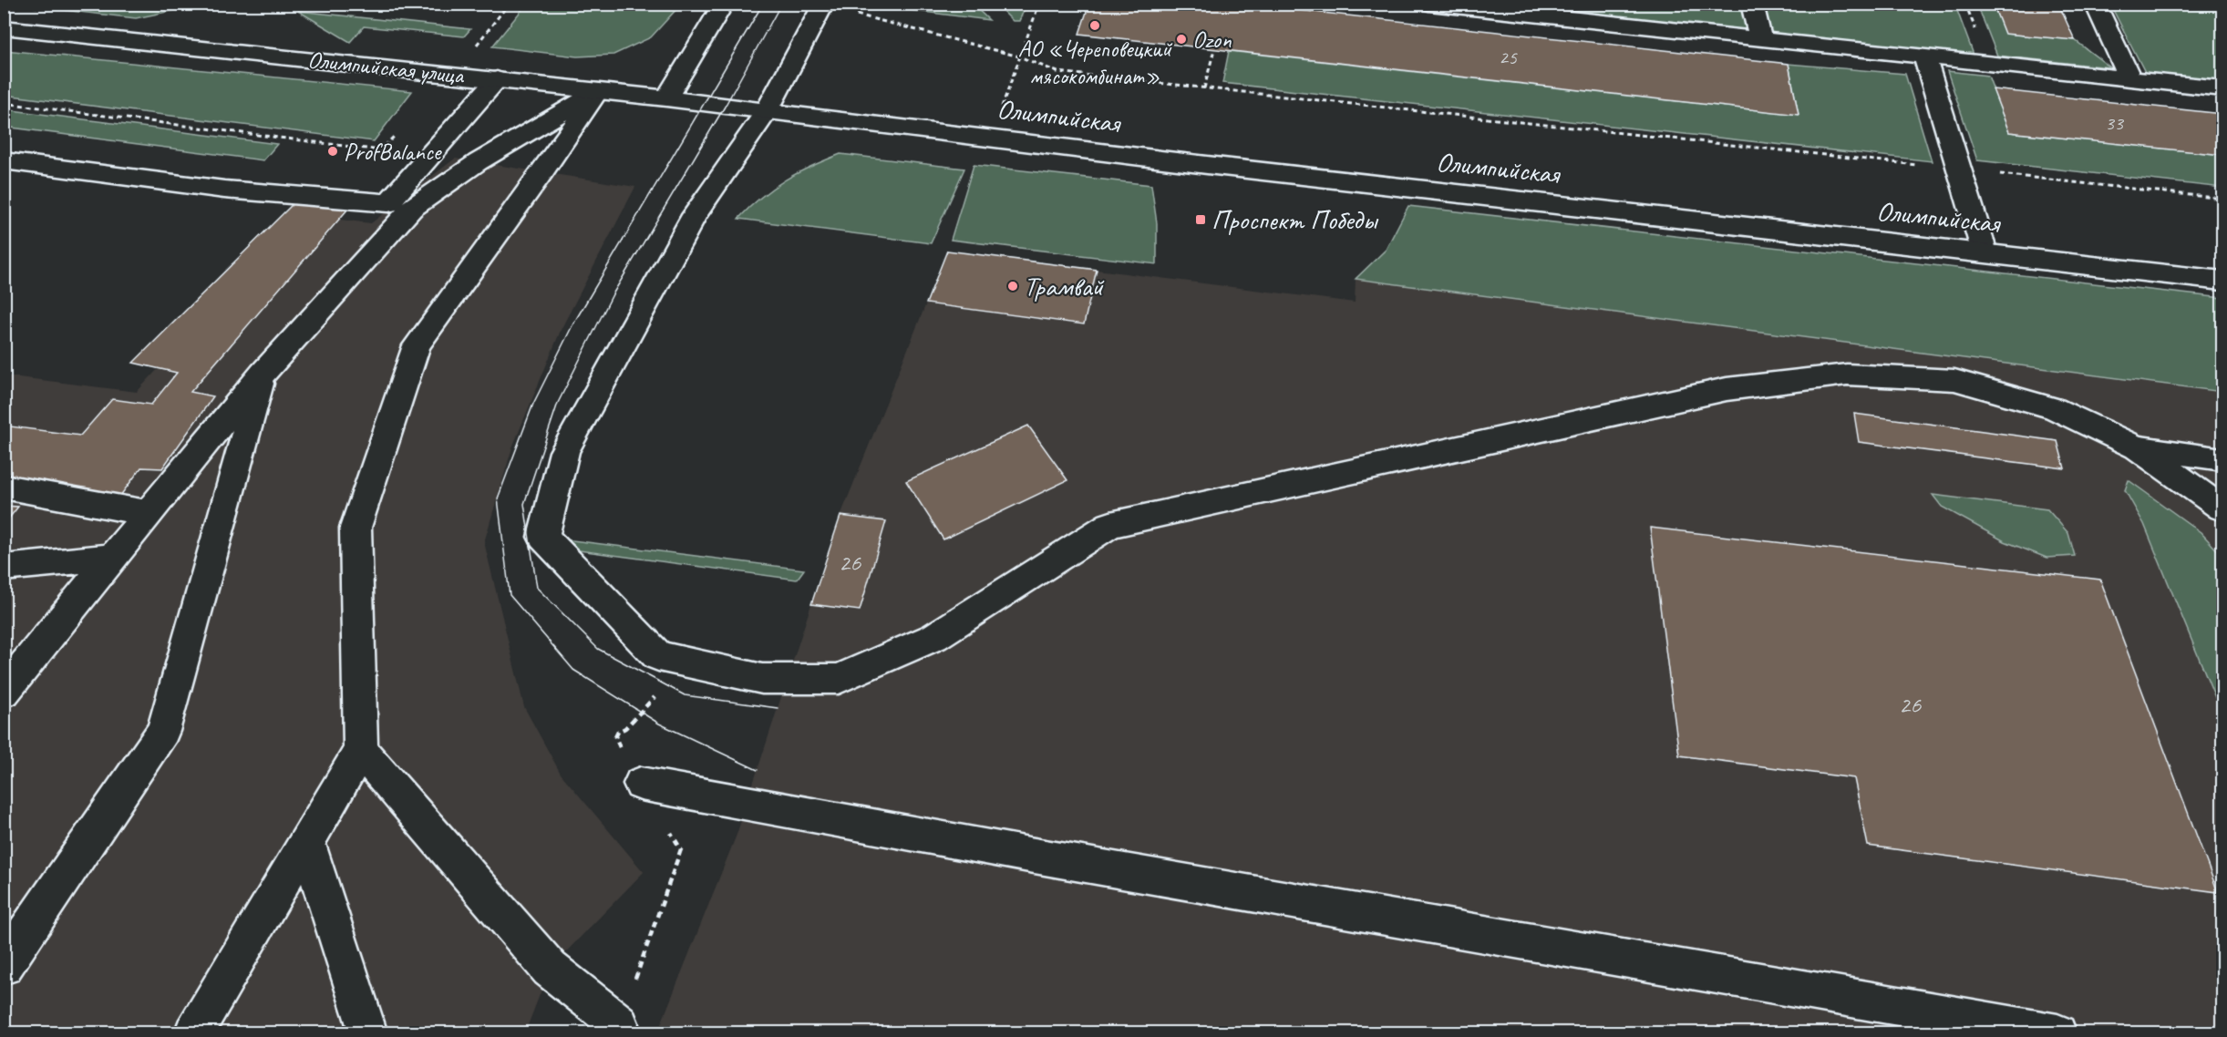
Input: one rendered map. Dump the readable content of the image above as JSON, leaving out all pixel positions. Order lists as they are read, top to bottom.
{
  "streets": {
    "main road": ["Олимпийская улица", "Олимпийская"]
  },
  "crossings": [
    ["Олимпийская улица", "Олимпийская"]
  ],
  "places": {
    "other": [
      "АО «Череповецкий мясокомбинат»",
      "Ozon",
      "ProfBalance",
      "Трамвай"
    ],
    "transit": ["Проспект Победы"]
  },
  "house_numbers": [
    "25",
    "33",
    "26",
    "26"
  ]
}
